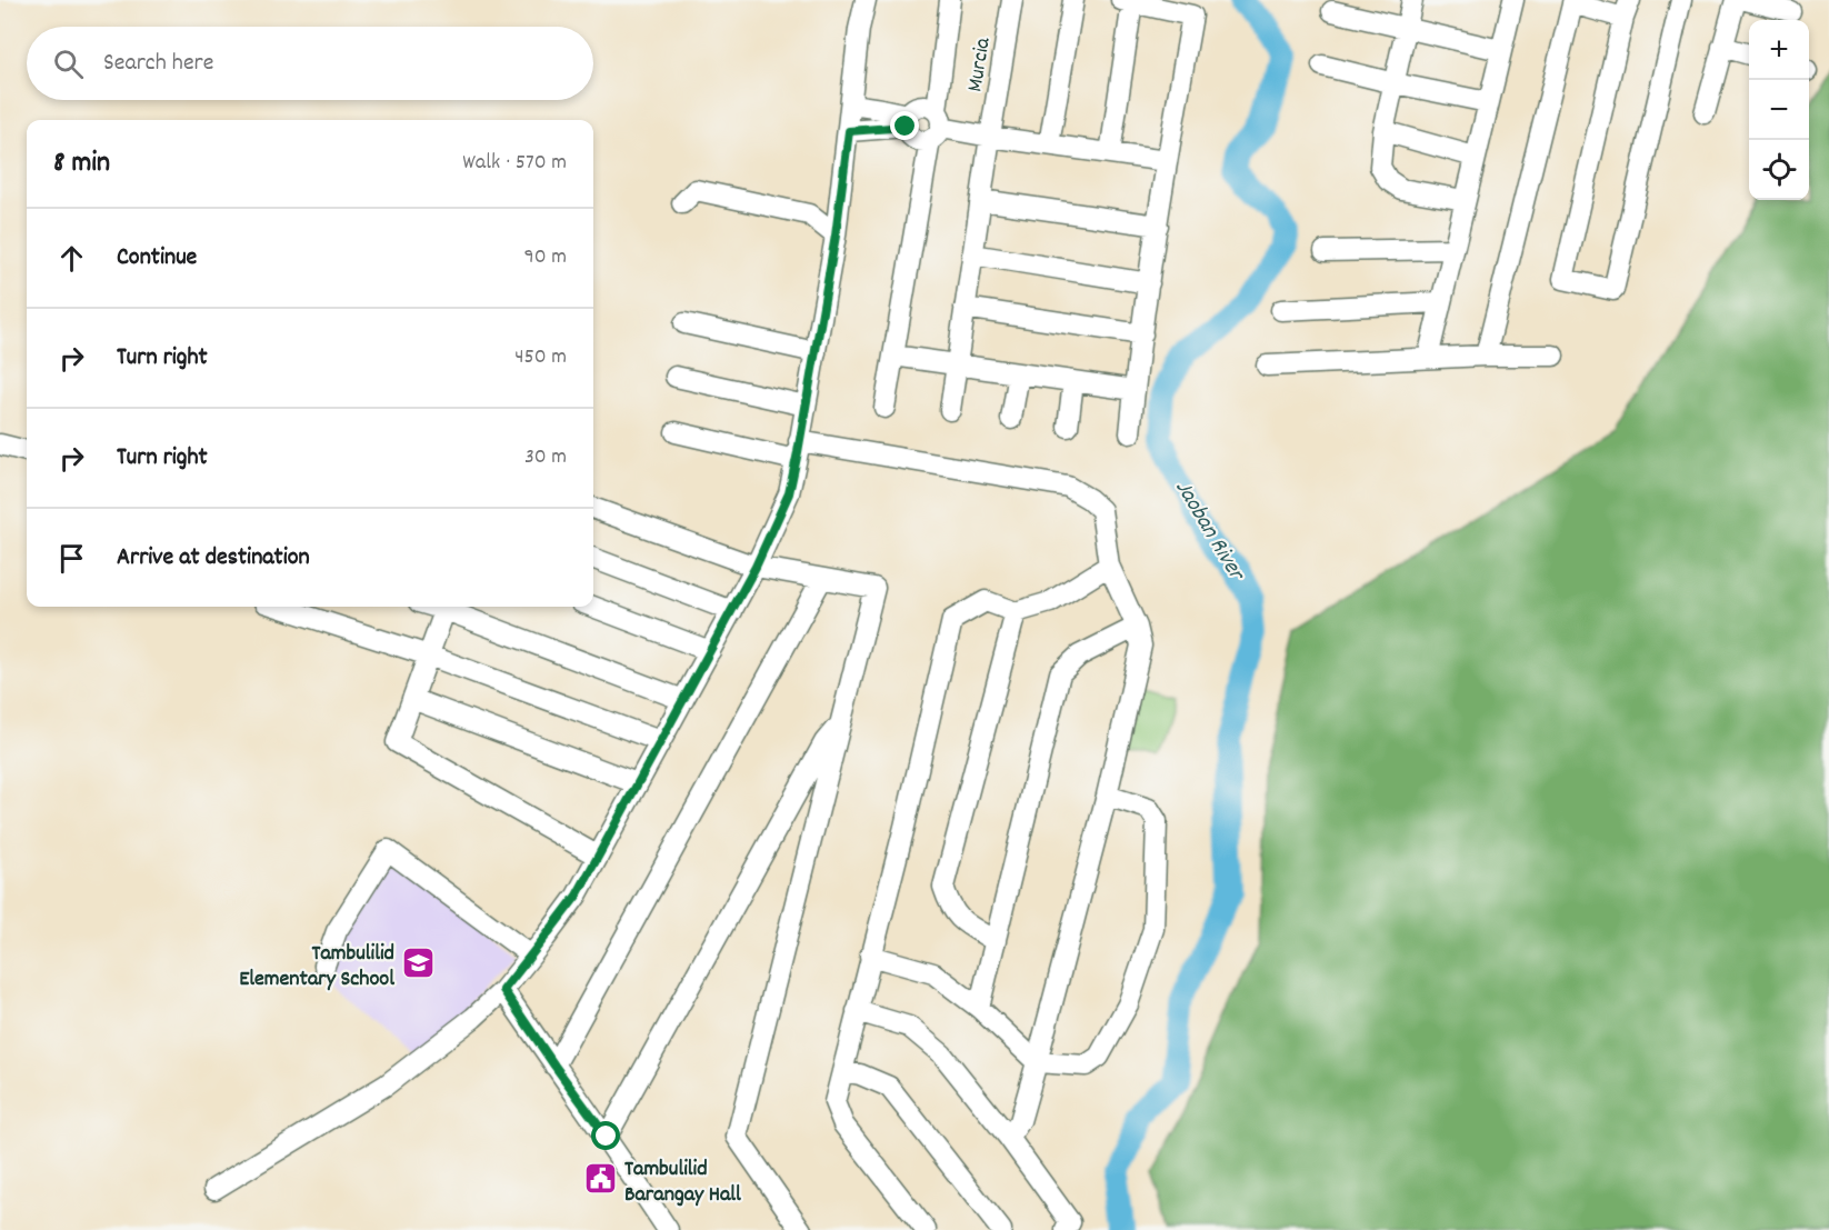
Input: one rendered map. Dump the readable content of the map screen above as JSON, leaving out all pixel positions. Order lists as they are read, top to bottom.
{
  "streets": {
    "street": ["Murcia"]
  },
  "water": ["Jaoban River"],
  "places": {
    "school or university": ["Tambulilid Elementary School"],
    "public building": ["Tambulilid Barangay Hall"]
  },
  "page": {
    "map_buttons": ["+", "−"],
    "search": "Search here",
    "heading": ["8 min", "Walk · 570 m"],
    "list": [
      ["Continue", "90 m"],
      ["Turn right", "450 m"],
      ["Turn right", "30 m"],
      "Arrive at destination"
    ]
  }
}
